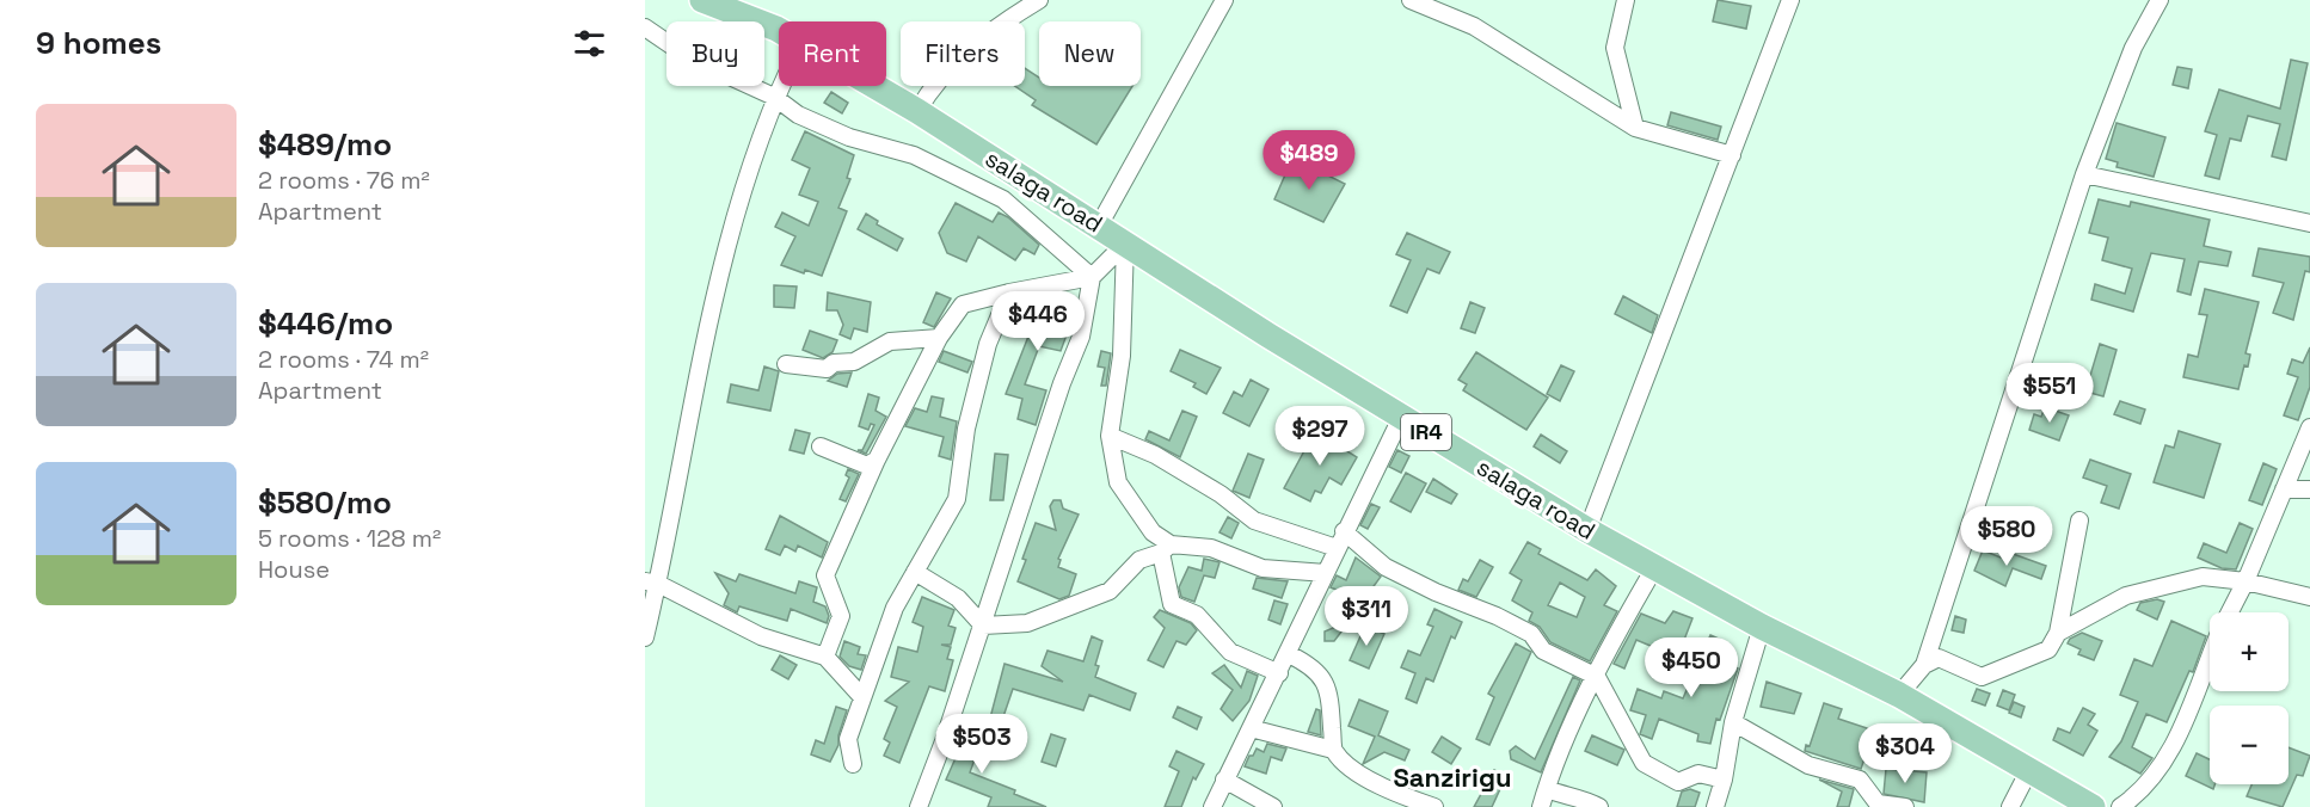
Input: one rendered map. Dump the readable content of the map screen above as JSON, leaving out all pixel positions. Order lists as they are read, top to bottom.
{
  "streets": {
    "main road": ["salaga road", "IR4"]
  },
  "districts": ["Sanzirigu"],
  "page": {
    "heading": "9 homes",
    "chip": [
      "Buy",
      "Rent",
      "Filters",
      "New"
    ],
    "list": [
      {
        "name": "$489/mo",
        "note": "2 rooms · 76 m² · Apartment"
      },
      {
        "name": "$446/mo",
        "note": "2 rooms · 74 m² · Apartment"
      },
      {
        "name": "$580/mo",
        "note": "5 rooms · 128 m² · House"
      }
    ],
    "price": [
      "$489",
      "$446",
      "$551",
      "$297",
      "$580",
      "$311",
      "$450",
      "$503",
      "$304"
    ],
    "map_buttons": ["+", "−"]
  }
}
